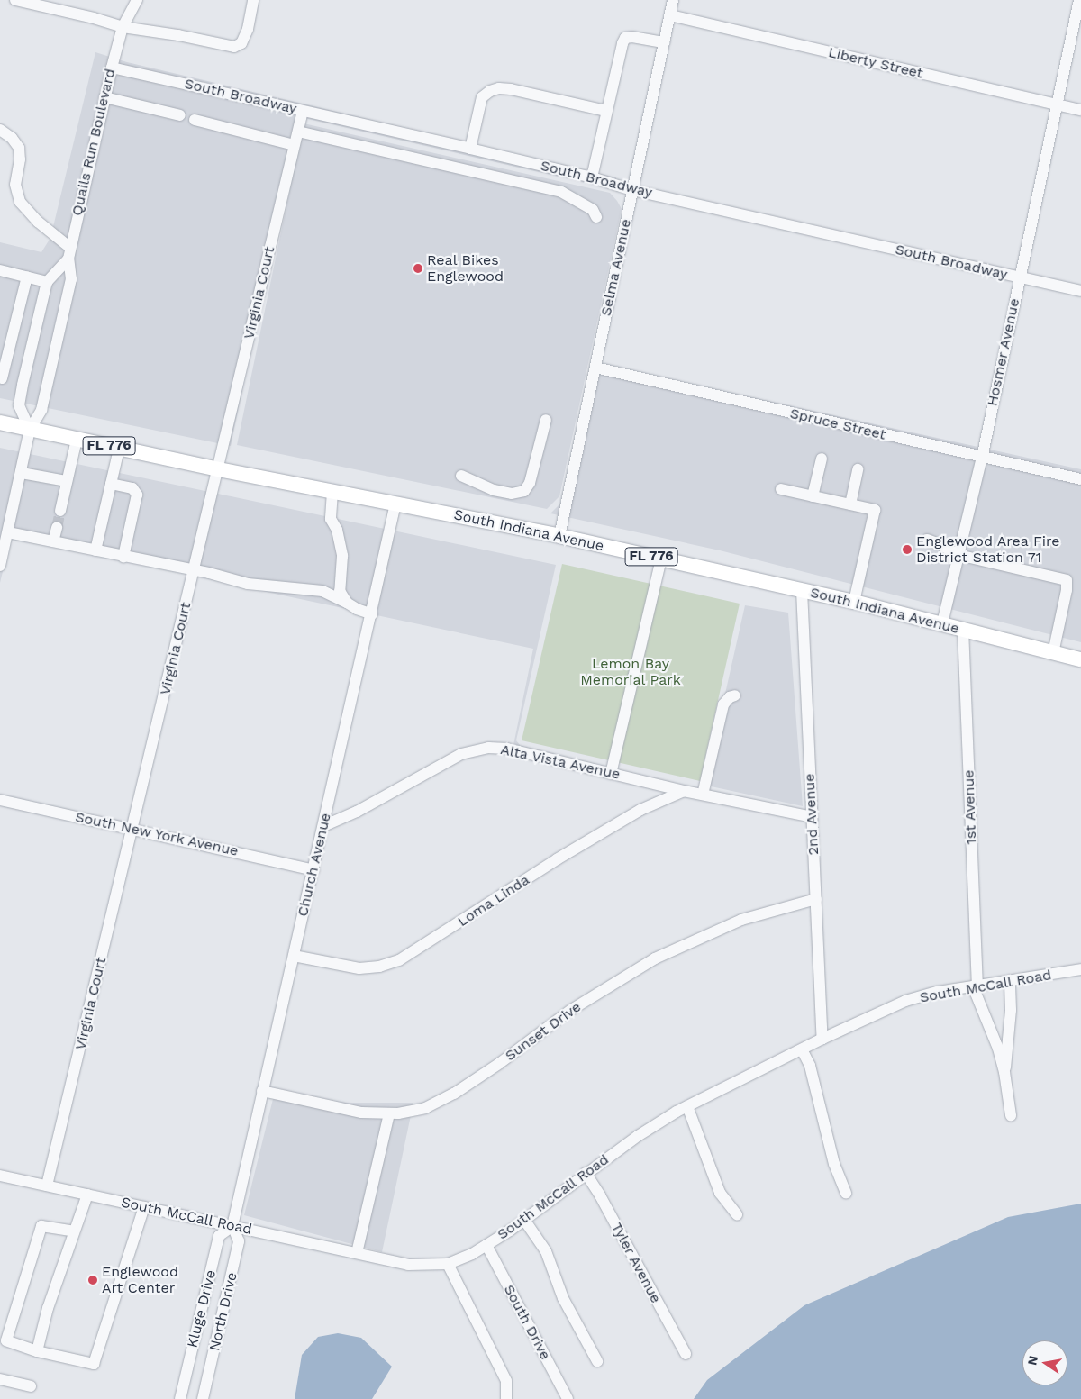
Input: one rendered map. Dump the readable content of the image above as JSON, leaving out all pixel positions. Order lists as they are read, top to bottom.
{
  "streets": {
    "main road": ["FL 776", "South Indiana Avenue"],
    "street": [
      "Liberty Street",
      "South Broadway",
      "Quails Run Boulevard",
      "Selma Avenue",
      "Virginia Court",
      "Hosmer Avenue",
      "Spruce Street",
      "Alta Vista Avenue",
      "1st Avenue",
      "2nd Avenue",
      "South New York Avenue",
      "Church Avenue",
      "Loma Linda",
      "South McCall Road",
      "Sunset Drive",
      "Tyler Avenue",
      "Kluge Drive",
      "North Drive",
      "South Drive"
    ]
  },
  "crossings": [
    ["Liberty Street", "Selma Avenue"],
    ["Liberty Street", "Hosmer Avenue"],
    ["South Broadway", "Quails Run Boulevard"],
    ["South Broadway", "Selma Avenue"],
    ["South Broadway", "Virginia Court"],
    ["South Broadway", "Hosmer Avenue"],
    ["Quails Run Boulevard", "South Indiana Avenue"],
    ["Selma Avenue", "Spruce Street"],
    ["Selma Avenue", "South Indiana Avenue"],
    ["Virginia Court", "South Indiana Avenue"],
    ["Virginia Court", "South New York Avenue"],
    ["Virginia Court", "South McCall Road"],
    ["Hosmer Avenue", "Spruce Street"],
    ["Hosmer Avenue", "South Indiana Avenue"],
    ["South Indiana Avenue", "1st Avenue"],
    ["South Indiana Avenue", "2nd Avenue"],
    ["South Indiana Avenue", "Church Avenue"],
    ["Alta Vista Avenue", "2nd Avenue"],
    ["Alta Vista Avenue", "Church Avenue"],
    ["Alta Vista Avenue", "Loma Linda"],
    ["1st Avenue", "South McCall Road"],
    ["2nd Avenue", "South McCall Road"],
    ["2nd Avenue", "Sunset Drive"],
    ["South New York Avenue", "Church Avenue"],
    ["Church Avenue", "Loma Linda"],
    ["Church Avenue", "South McCall Road"],
    ["Church Avenue", "Sunset Drive"],
    ["Church Avenue", "Kluge Drive"],
    ["Church Avenue", "North Drive"],
    ["South McCall Road", "Tyler Avenue"],
    ["South McCall Road", "Kluge Drive"],
    ["South McCall Road", "North Drive"],
    ["South McCall Road", "South Drive"],
    ["Kluge Drive", "North Drive"]
  ],
  "parks": ["Lemon Bay Memorial Park"],
  "places": ["Real Bikes Englewood", "Englewood Area Fire District Station 71", "Englewood Art Center"],
  "north": "left"
}
